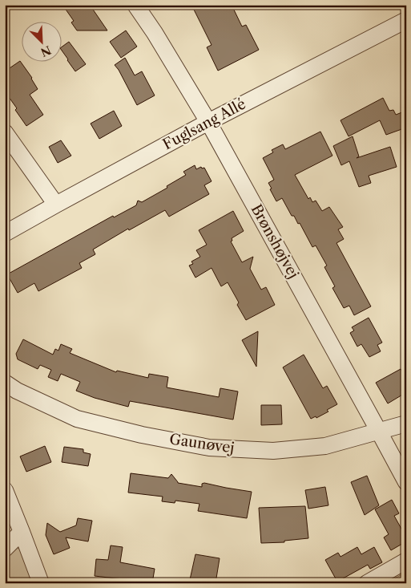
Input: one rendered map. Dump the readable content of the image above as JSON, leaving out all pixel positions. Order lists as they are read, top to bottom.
{
  "streets": {
    "street": ["Fuglsang Allé", "Brønshøjvej", "Gaunøvej"]
  },
  "crossings": [
    ["Fuglsang Allé", "Brønshøjvej"],
    ["Brønshøjvej", "Gaunøvej"]
  ],
  "north": "bottom right"
}
